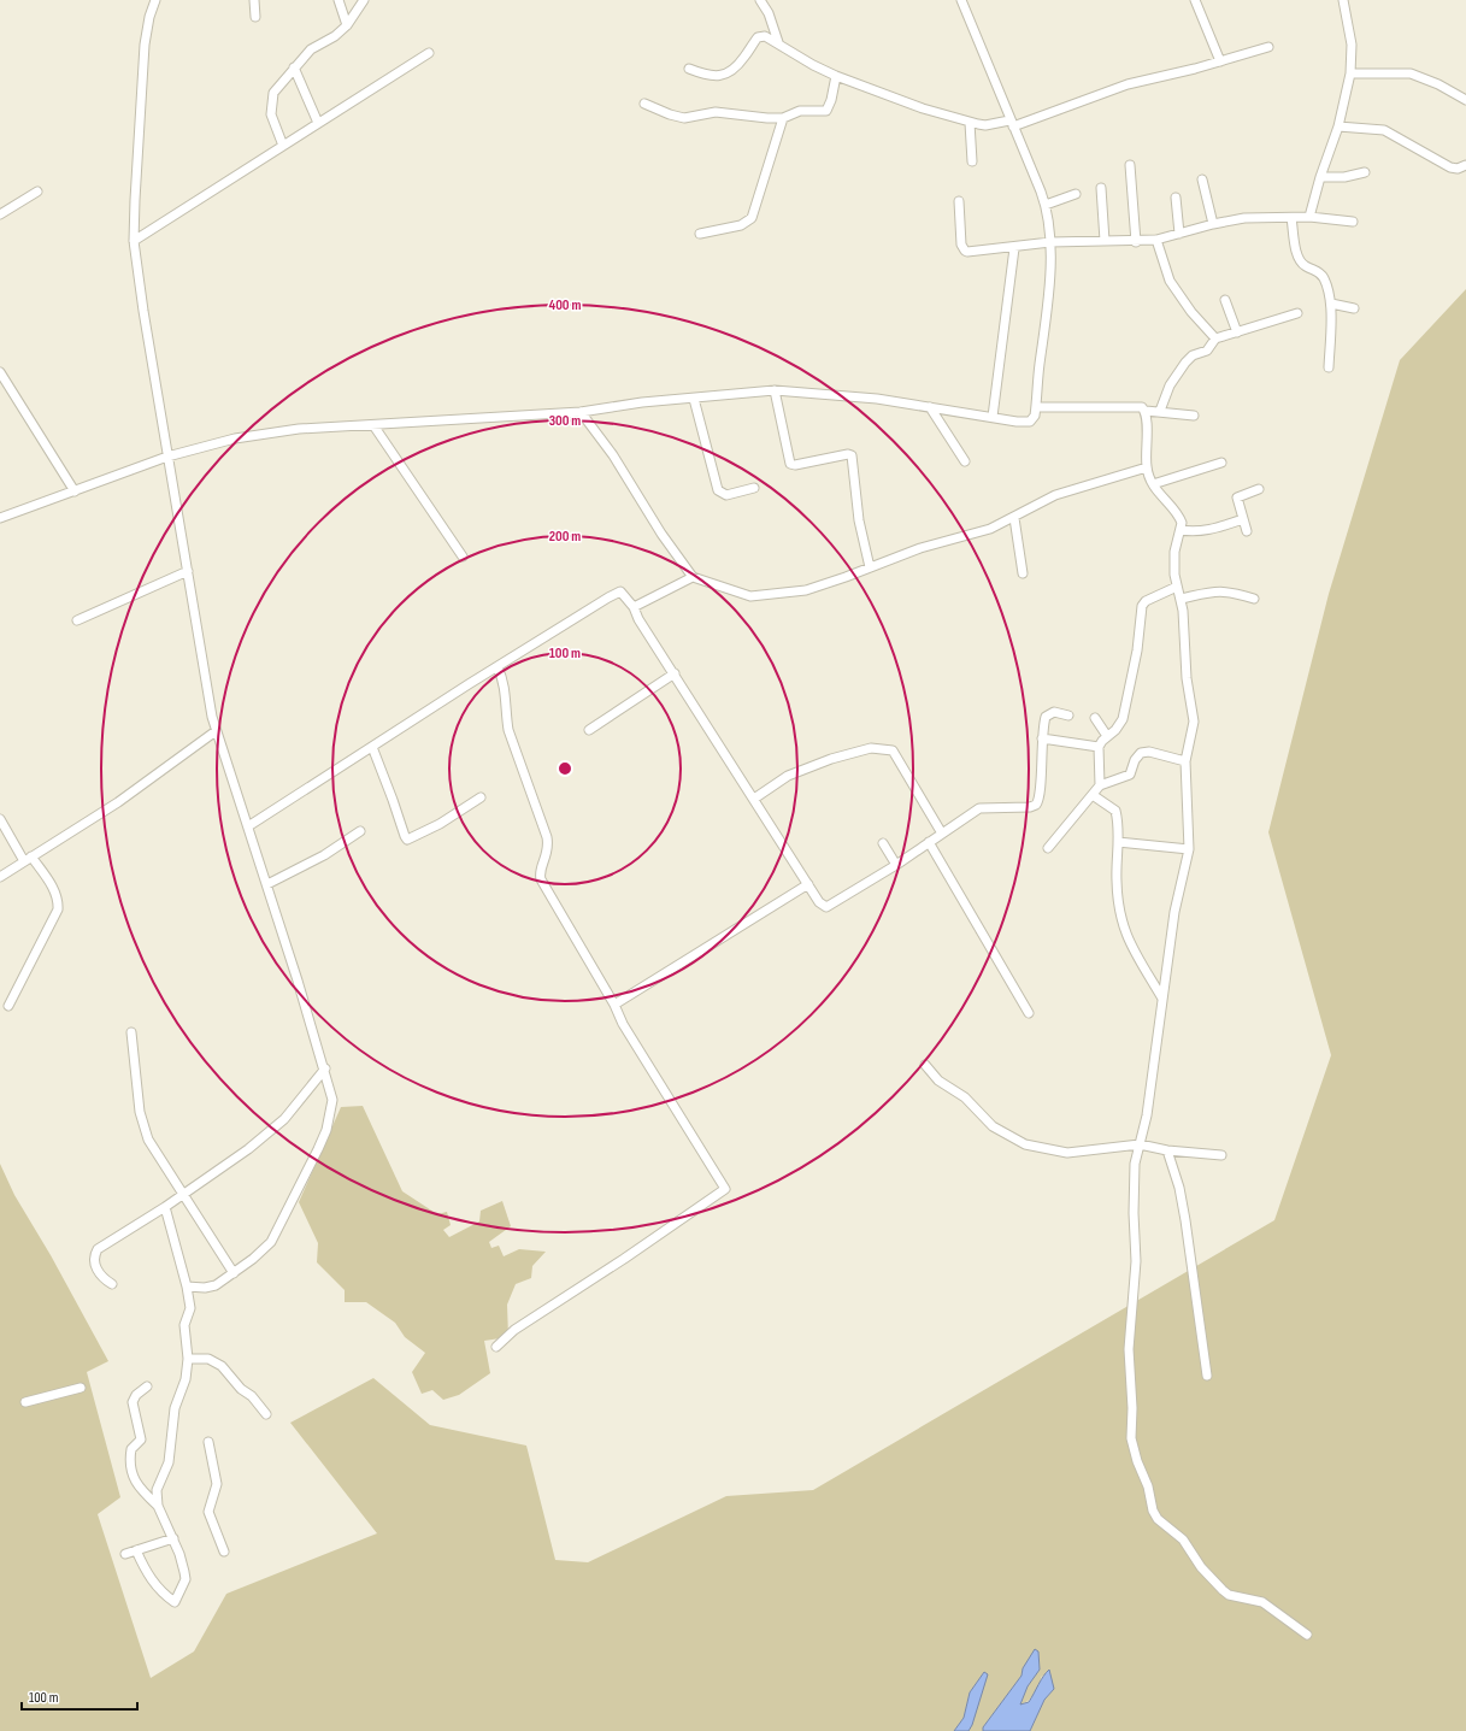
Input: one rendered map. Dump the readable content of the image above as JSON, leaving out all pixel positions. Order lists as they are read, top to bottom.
{
  "scale_bar": "100 m",
  "rings": [
    "400 m",
    "300 m",
    "200 m",
    "100 m"
  ]
}
